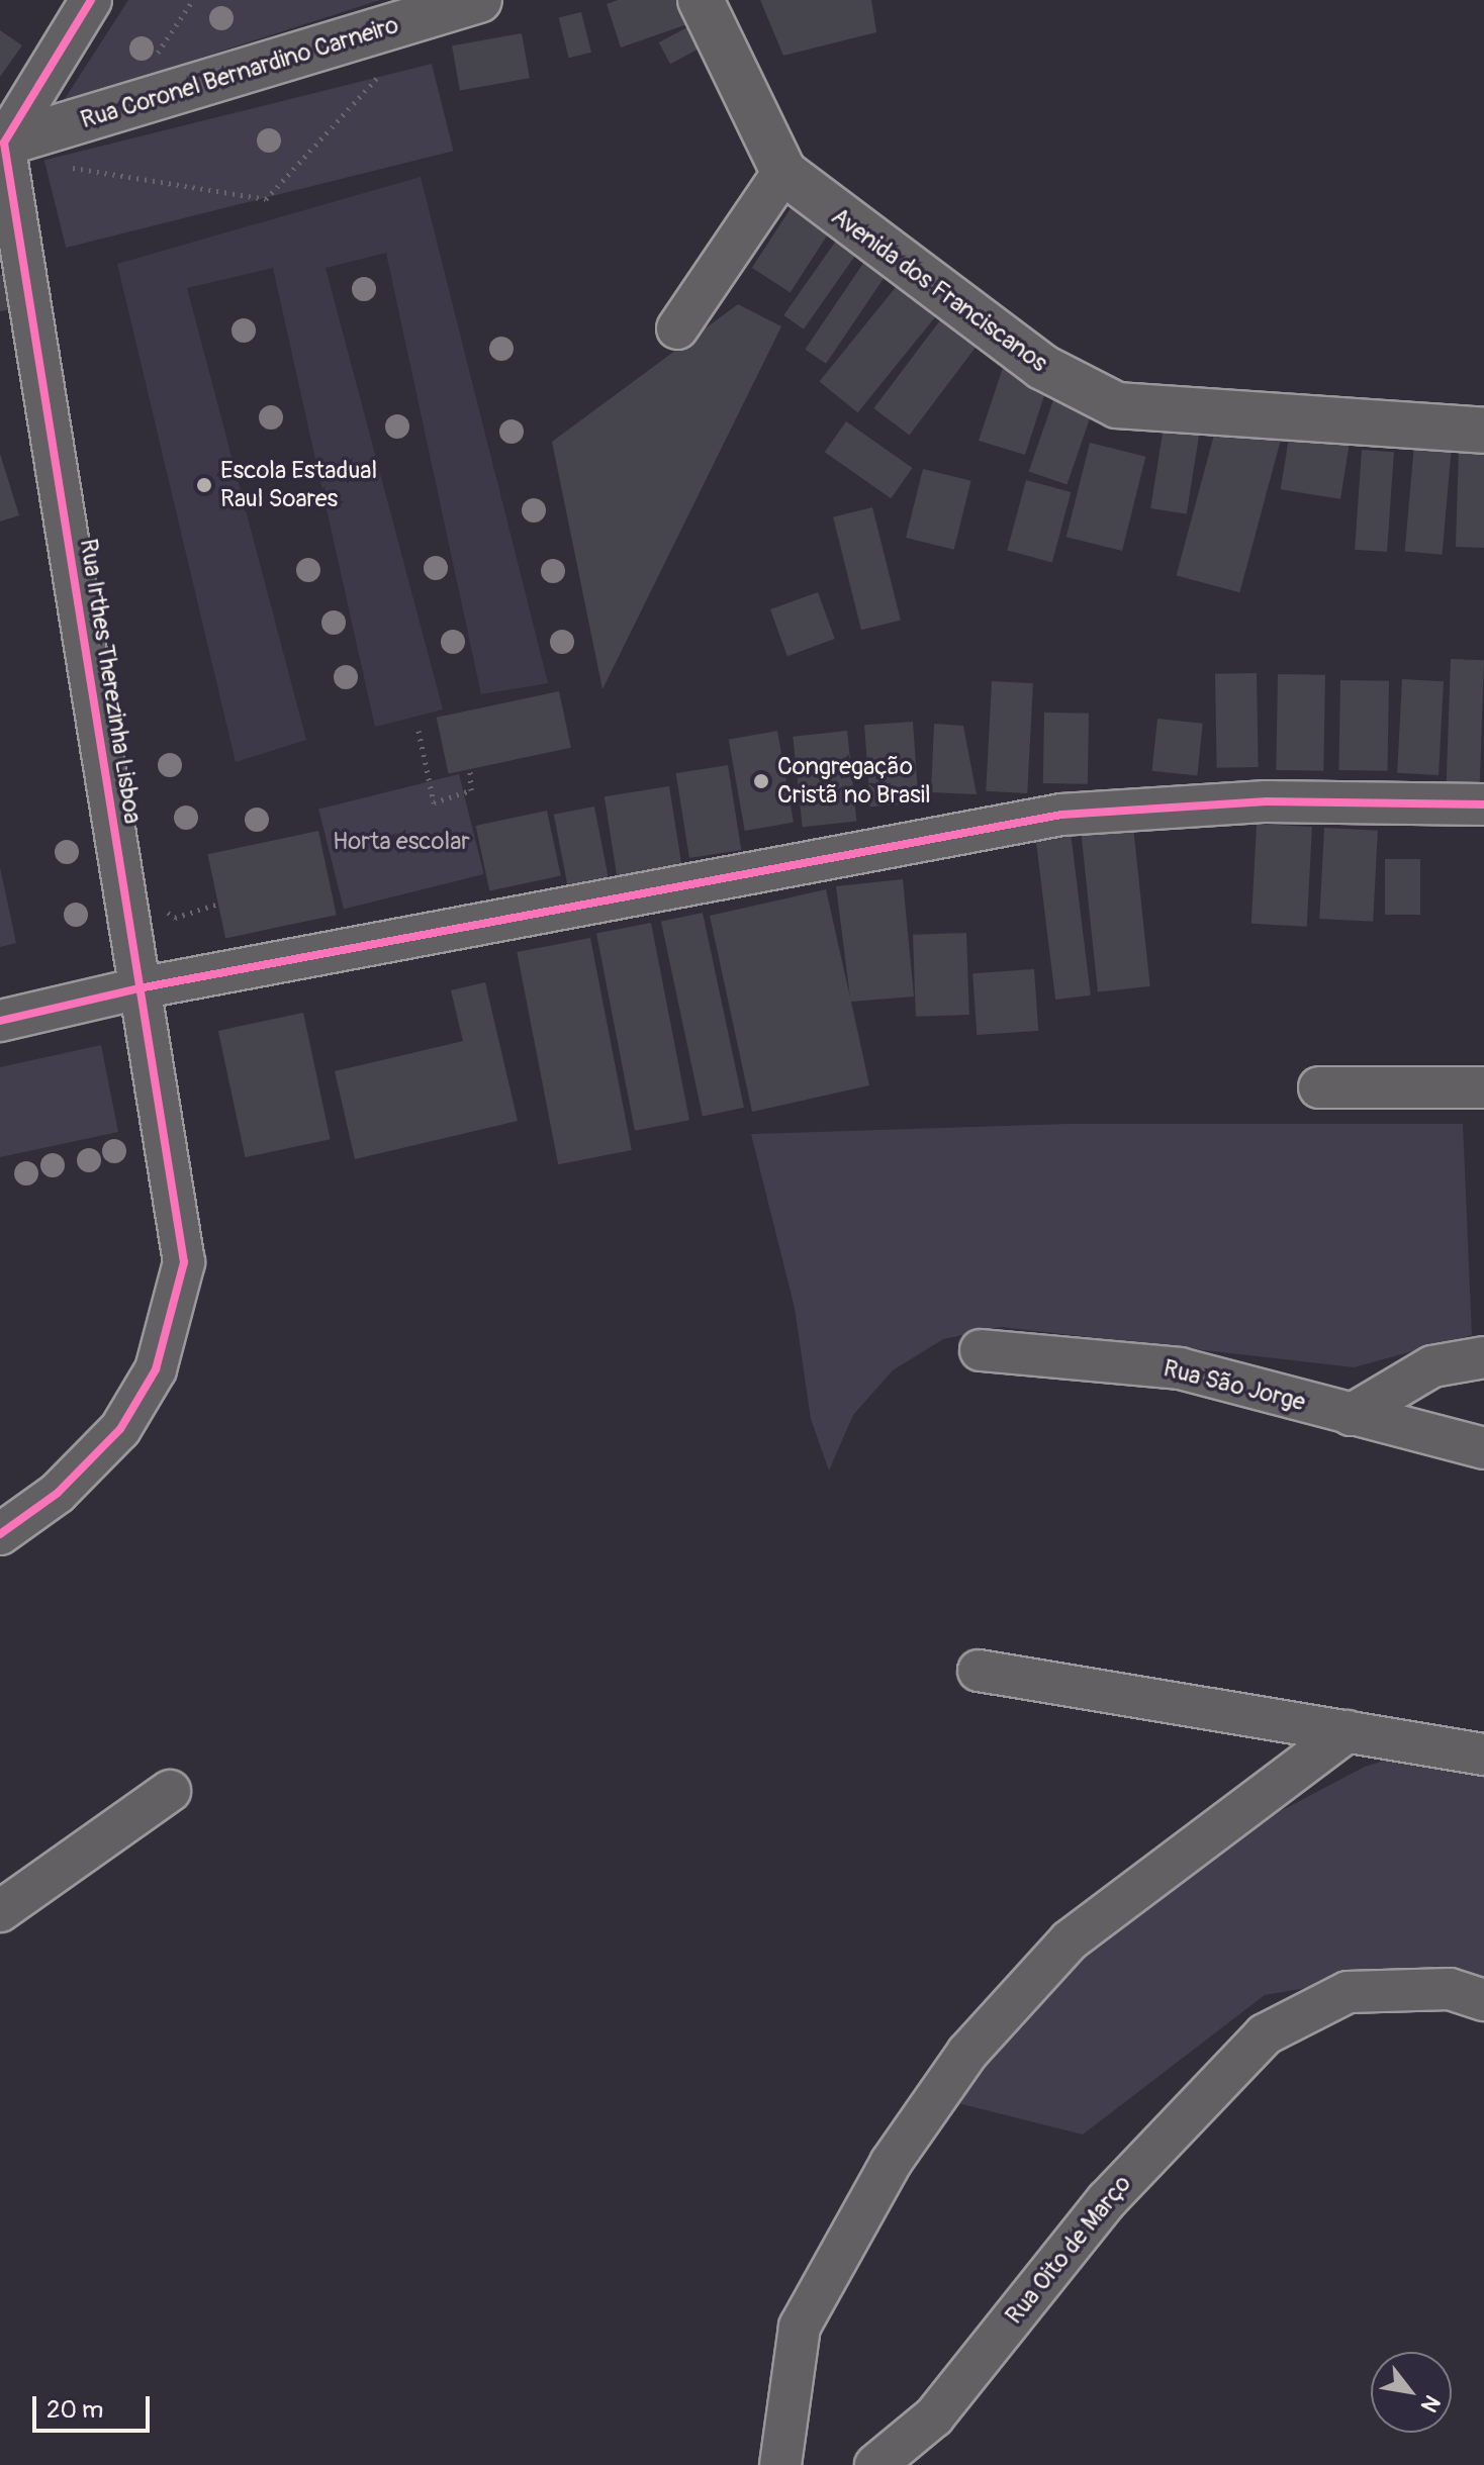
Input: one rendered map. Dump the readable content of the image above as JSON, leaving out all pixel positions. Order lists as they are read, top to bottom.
{
  "streets": {
    "main road": ["Rua Coronel Bernardino Carneiro", "Avenida dos Franciscanos"],
    "street": ["Rua Irthes Therezinha Lisboa", "Rua São Jorge", "Rua Oito de Março"]
  },
  "crossings": [
    ["Rua Coronel Bernardino Carneiro", "Rua Irthes Therezinha Lisboa"]
  ],
  "parks": ["Horta escolar"],
  "places": ["Escola Estadual Raul Soares", "Congregação Cristã no Brasil"],
  "scale_bar": "20 m",
  "north": "bottom right"
}
